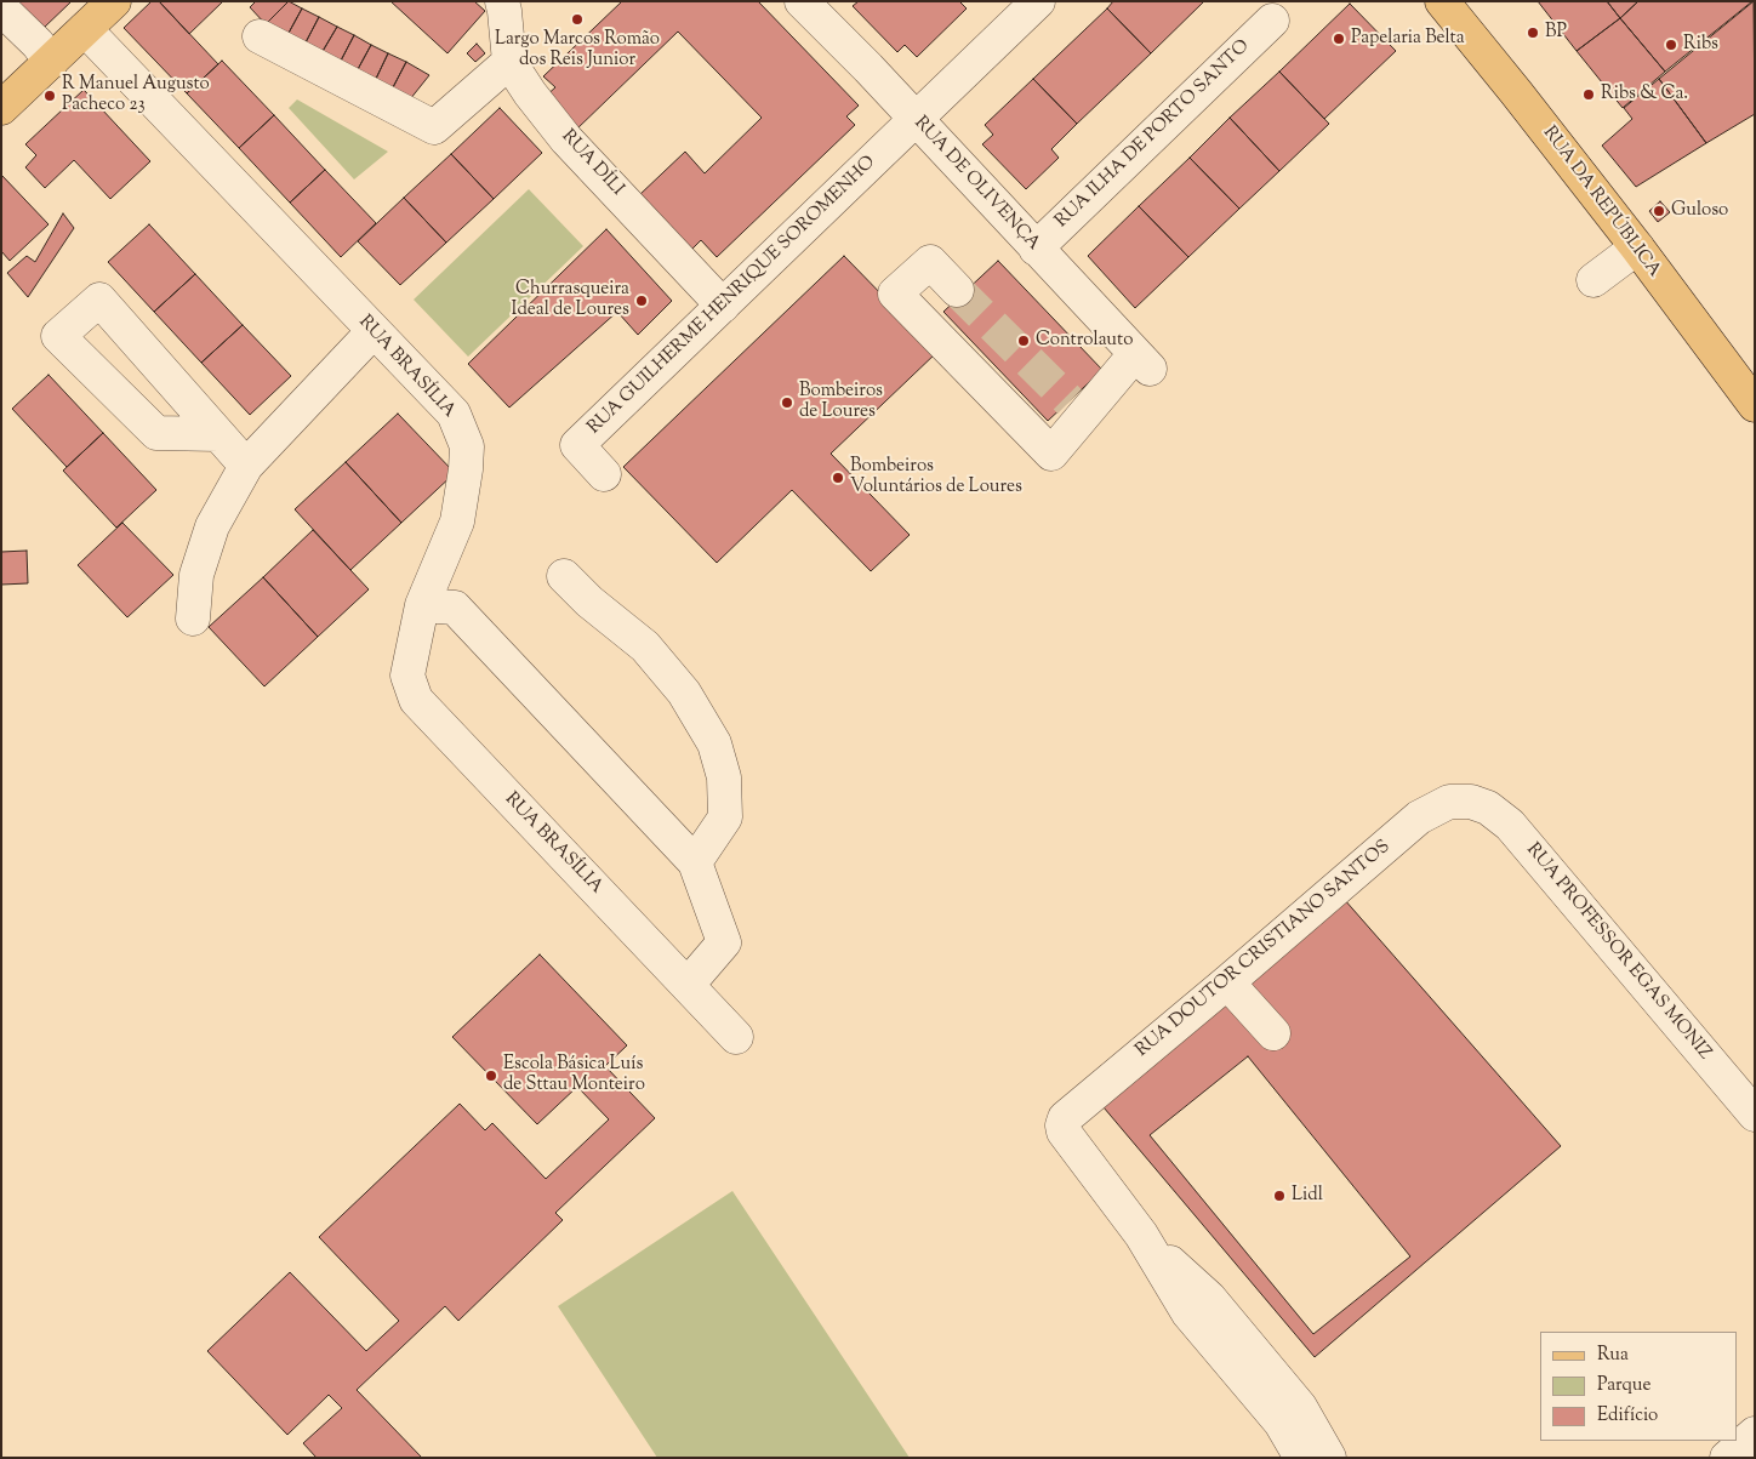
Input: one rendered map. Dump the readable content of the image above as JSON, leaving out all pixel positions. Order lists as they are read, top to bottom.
{
  "streets": {
    "main road": ["RUA DA REPÚBLICA"],
    "street": [
      "RUA ILHA DE PORTO SANTO",
      "RUA DÍLI",
      "RUA DE OLIVENÇA",
      "RUA GUILHERME HENRIQUE SOROMENHO",
      "RUA BRASÍLIA",
      "RUA DOUTOR CRISTIANO SANTOS",
      "RUA PROFESSOR EGAS MONIZ"
    ]
  },
  "crossings": [
    ["RUA ILHA DE PORTO SANTO", "RUA DE OLIVENÇA"],
    ["RUA DÍLI", "RUA GUILHERME HENRIQUE SOROMENHO"],
    ["RUA DE OLIVENÇA", "RUA GUILHERME HENRIQUE SOROMENHO"],
    ["RUA DOUTOR CRISTIANO SANTOS", "RUA PROFESSOR EGAS MONIZ"]
  ],
  "places": [
    "Largo Marcos Romão dos Reis Junior",
    "BP",
    "Papelaria Belta",
    "Ribs",
    "Ribs & Ca.",
    "R Manuel Augusto Pacheco 23",
    "Guloso",
    "Churrasqueira Ideal de Loures",
    "Controlauto",
    "Bombeiros de Loures",
    "Bombeiros Voluntários de Loures",
    "Escola Básica Luís de Sttau Monteiro",
    "Lidl"
  ],
  "legend": ["Rua", "Parque", "Edifício"]
}
